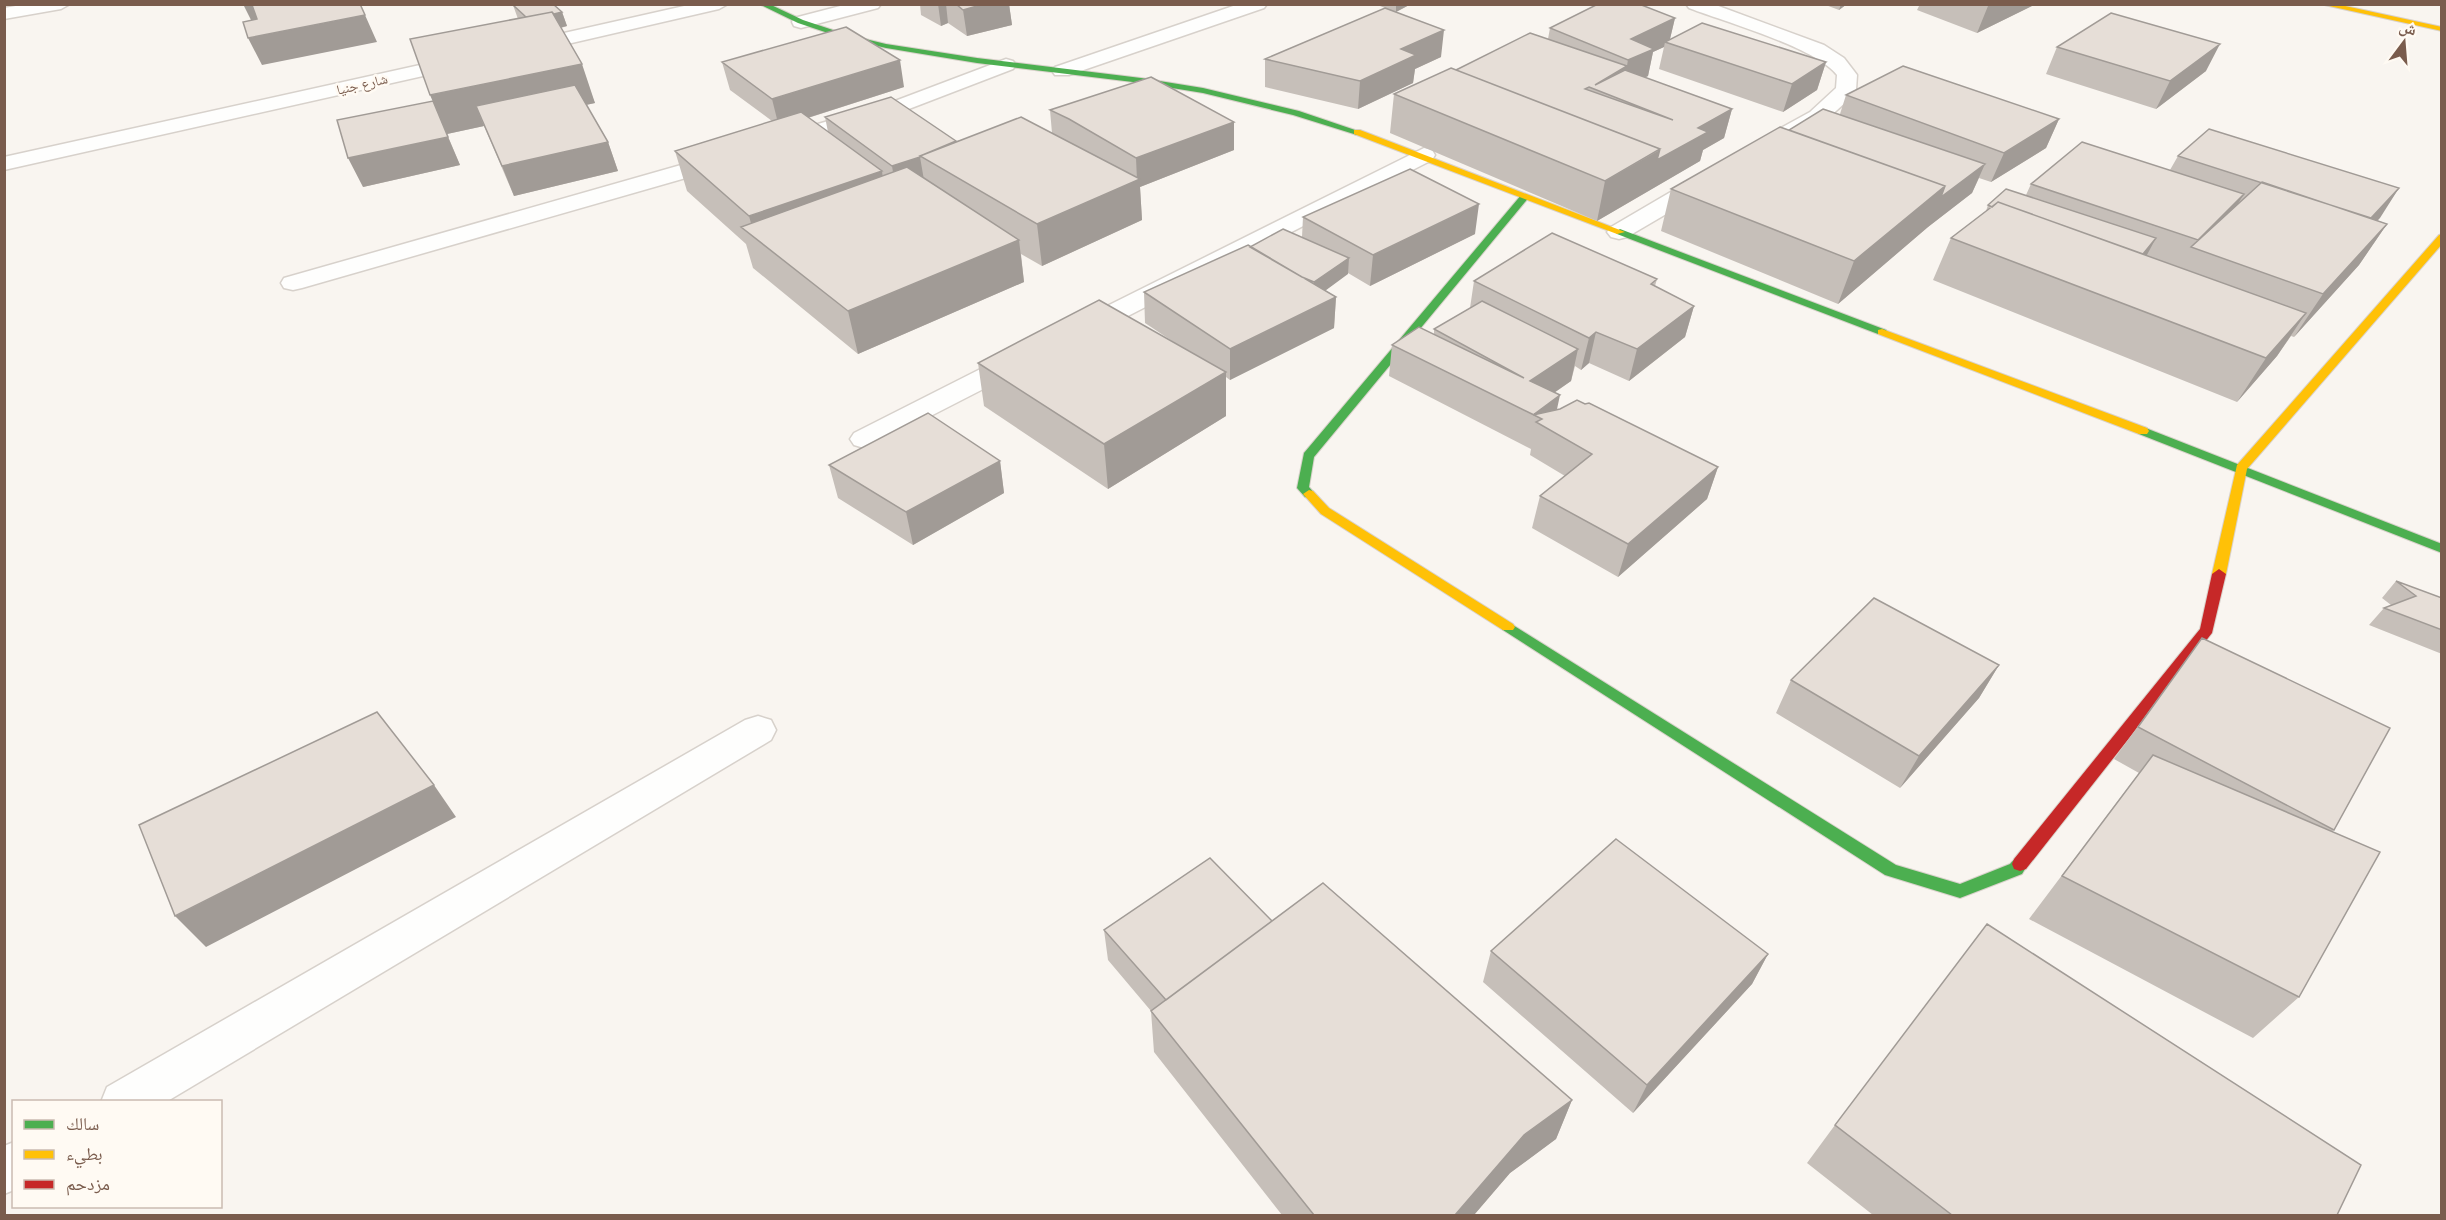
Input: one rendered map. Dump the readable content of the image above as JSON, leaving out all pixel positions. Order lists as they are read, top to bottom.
{
  "streets": {
    "street": ["شارع جنيا"]
  },
  "legend": ["سالك", "بطيء", "مزدحم"],
  "north": "top"
}
